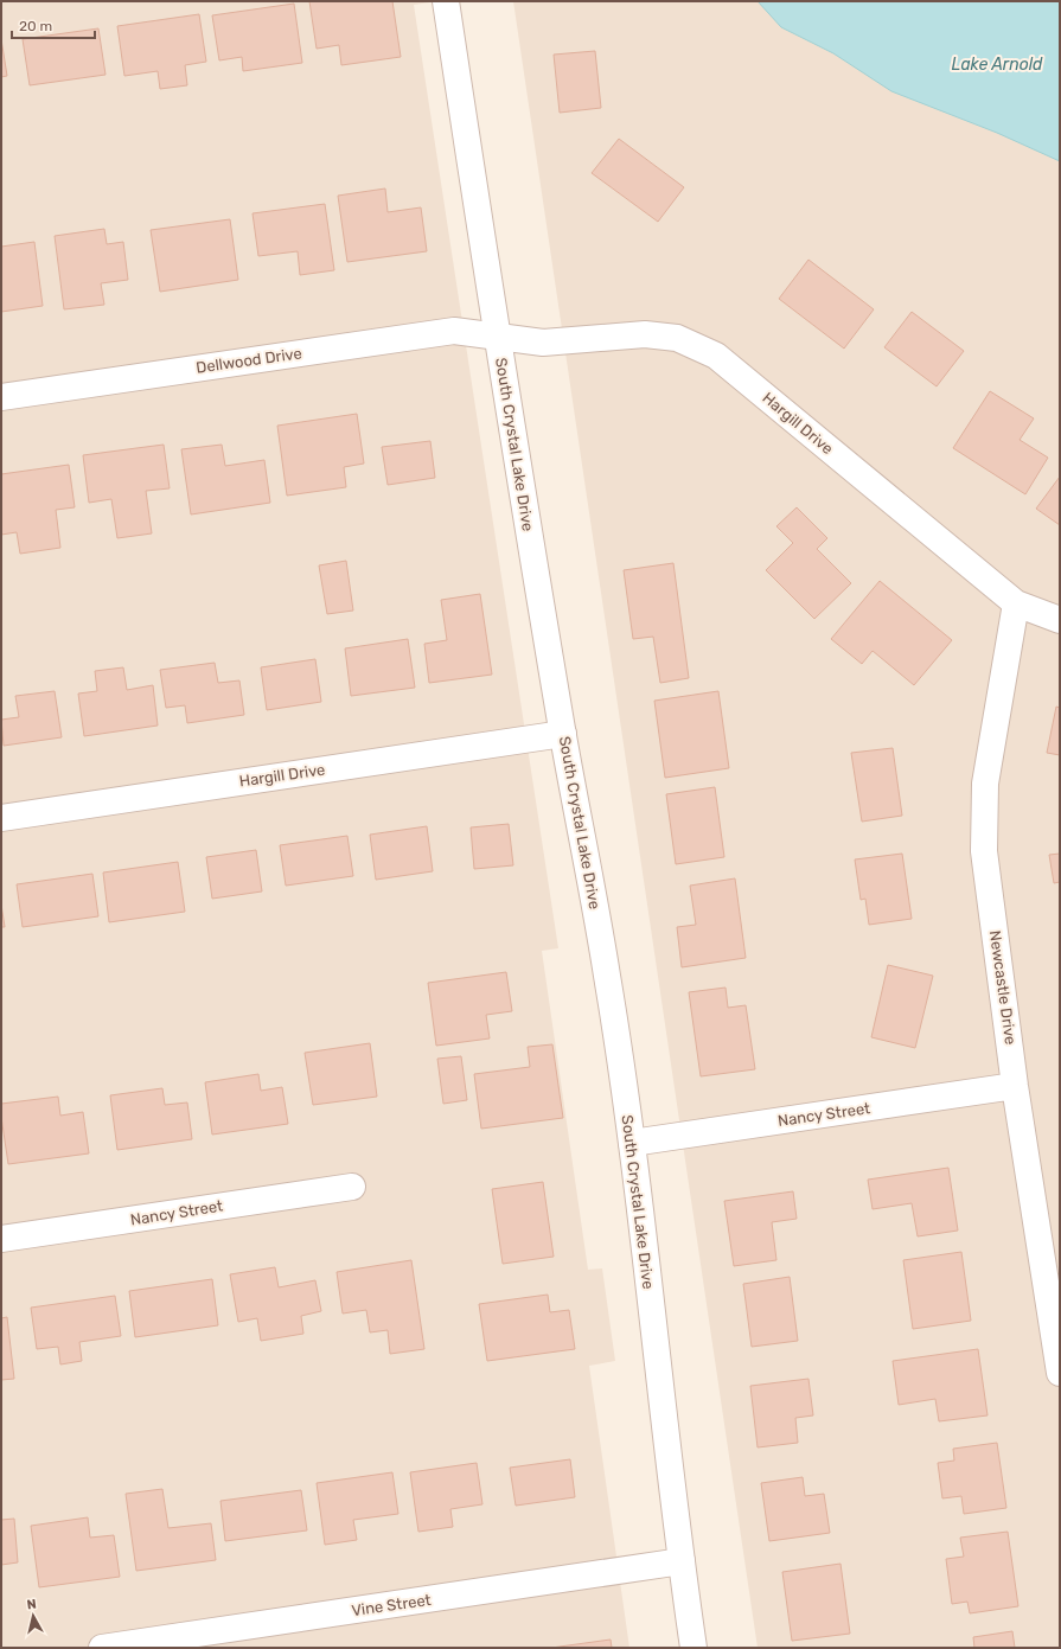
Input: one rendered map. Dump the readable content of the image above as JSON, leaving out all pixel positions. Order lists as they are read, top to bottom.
{
  "streets": {
    "street": [
      "Dellwood Drive",
      "Hargill Drive",
      "South Crystal Lake Drive",
      "Newcastle Drive",
      "Nancy Street",
      "Vine Street"
    ]
  },
  "crossings": [
    ["Dellwood Drive", "Hargill Drive"],
    ["Dellwood Drive", "South Crystal Lake Drive"],
    ["Hargill Drive", "South Crystal Lake Drive"],
    ["Hargill Drive", "Newcastle Drive"],
    ["South Crystal Lake Drive", "Nancy Street"],
    ["South Crystal Lake Drive", "Vine Street"],
    ["Newcastle Drive", "Nancy Street"]
  ],
  "water": ["Lake Arnold"],
  "scale_bar": "20 m",
  "north": "top"
}
